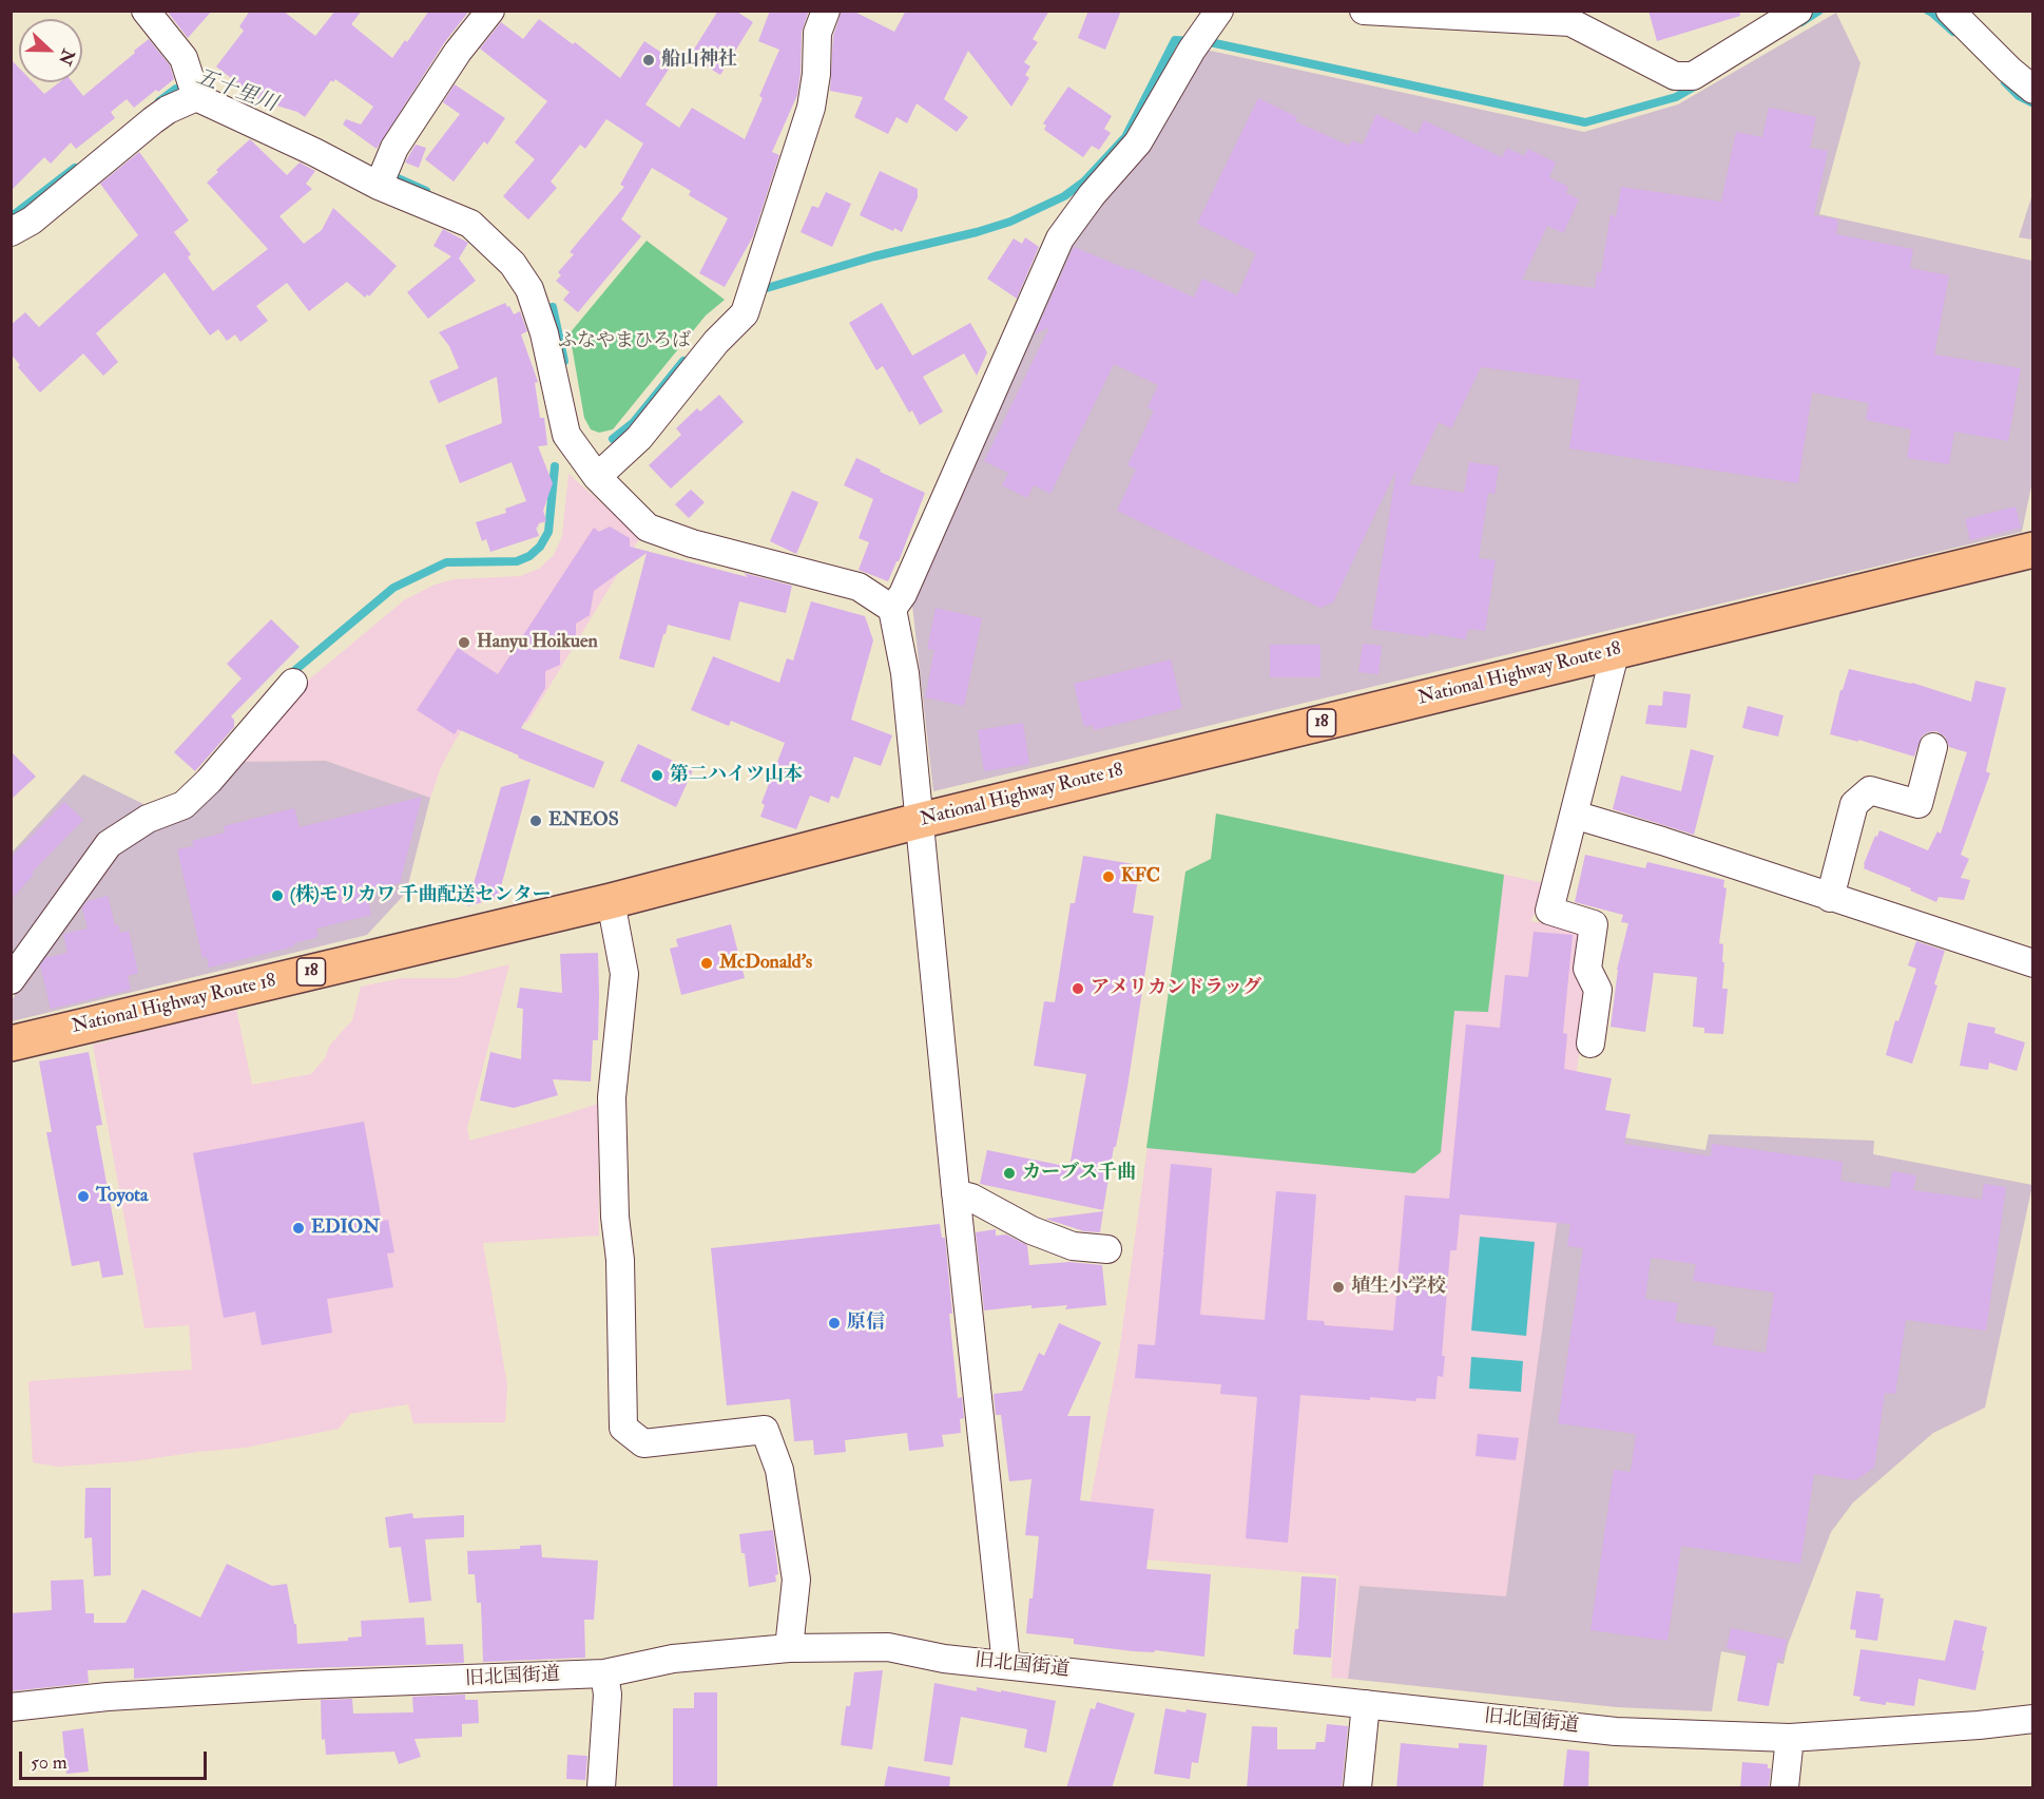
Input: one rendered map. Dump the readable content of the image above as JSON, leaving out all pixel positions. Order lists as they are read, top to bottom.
{
  "streets": {
    "highway": ["National Highway Route 18", "18"],
    "street": ["旧北国街道"]
  },
  "water": ["五十里川"],
  "parks": ["ふなやまひろば"],
  "places": [
    "船山神社",
    "Hanyu Hoikuen",
    "第二ハイツ山本",
    "ENEOS",
    "KFC",
    "(株)モリカワ 千曲配送センター",
    "McDonald's",
    "アメリカンドラッグ",
    "カーブス千曲",
    "Toyota",
    "EDION",
    "埴生小学校",
    "原信"
  ],
  "scale_bar": "50 m",
  "north": "right"
}
